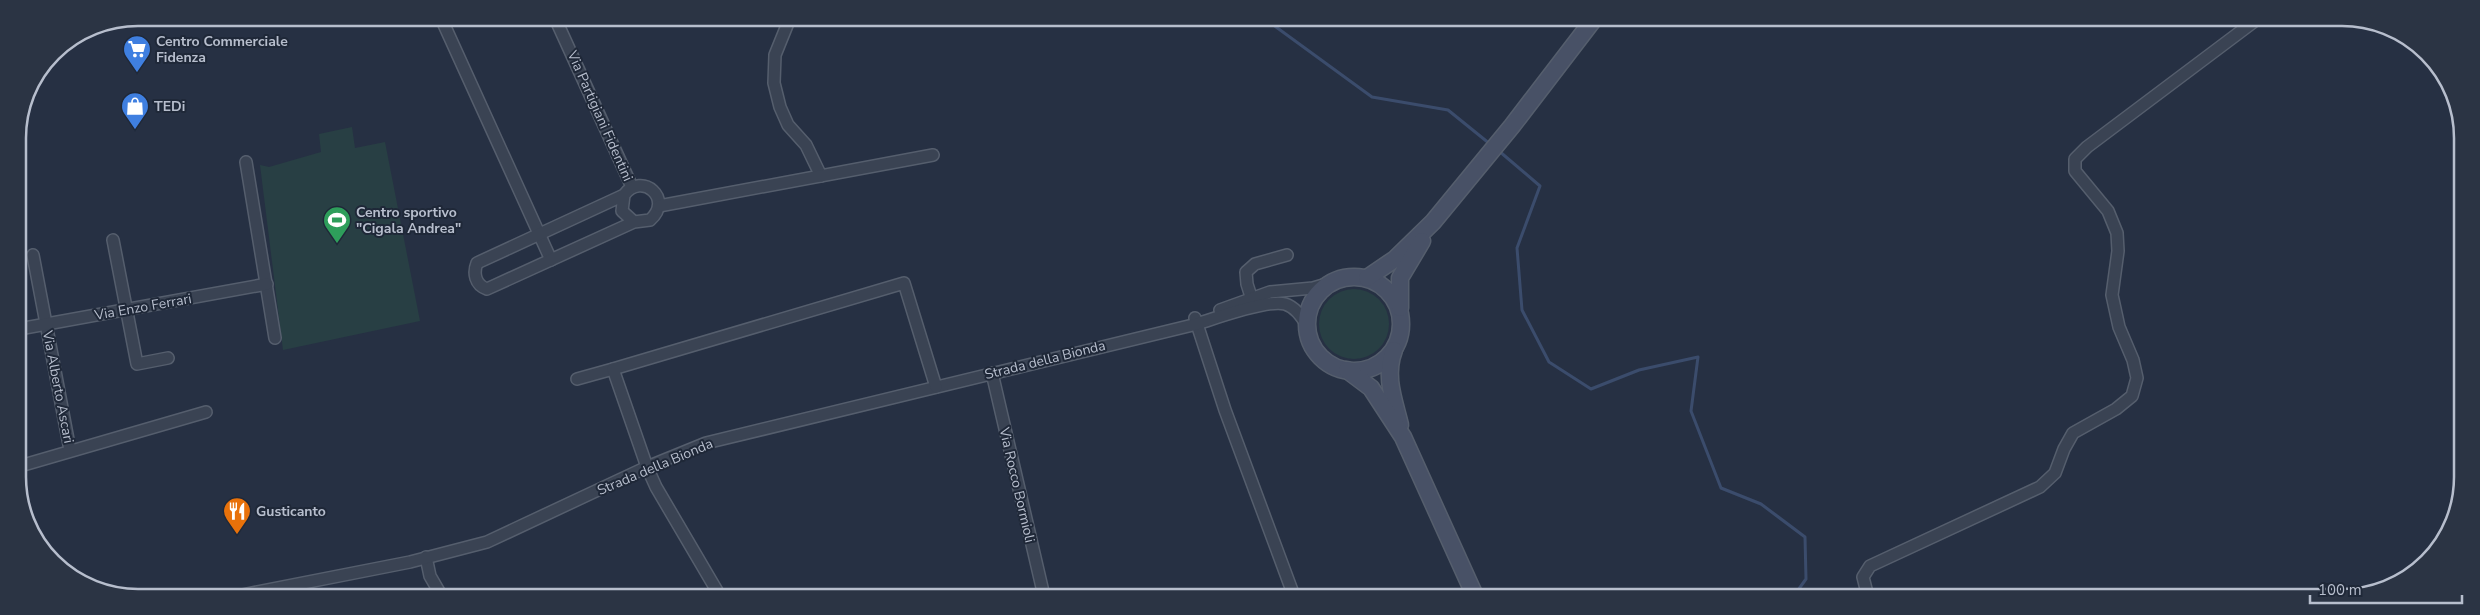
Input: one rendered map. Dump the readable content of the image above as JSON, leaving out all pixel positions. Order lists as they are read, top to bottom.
{
  "streets": {
    "street": [
      "Via Partigiani Fidentini",
      "Via Enzo Ferrari",
      "Strada della Bionda",
      "Via Alberto Ascari",
      "Via Rocco Bormioli"
    ]
  },
  "crossings": [
    ["Via Enzo Ferrari", "Via Alberto Ascari"],
    ["Strada della Bionda", "Via Rocco Bormioli"]
  ],
  "places": {
    "supermarket": ["Centro Commerciale Fidenza"],
    "shop": ["TEDi"],
    "sports": ["Centro sportivo \"Cigala Andrea\""],
    "restaurant": ["Gusticanto"]
  },
  "scale_bar": "100 m"
}
